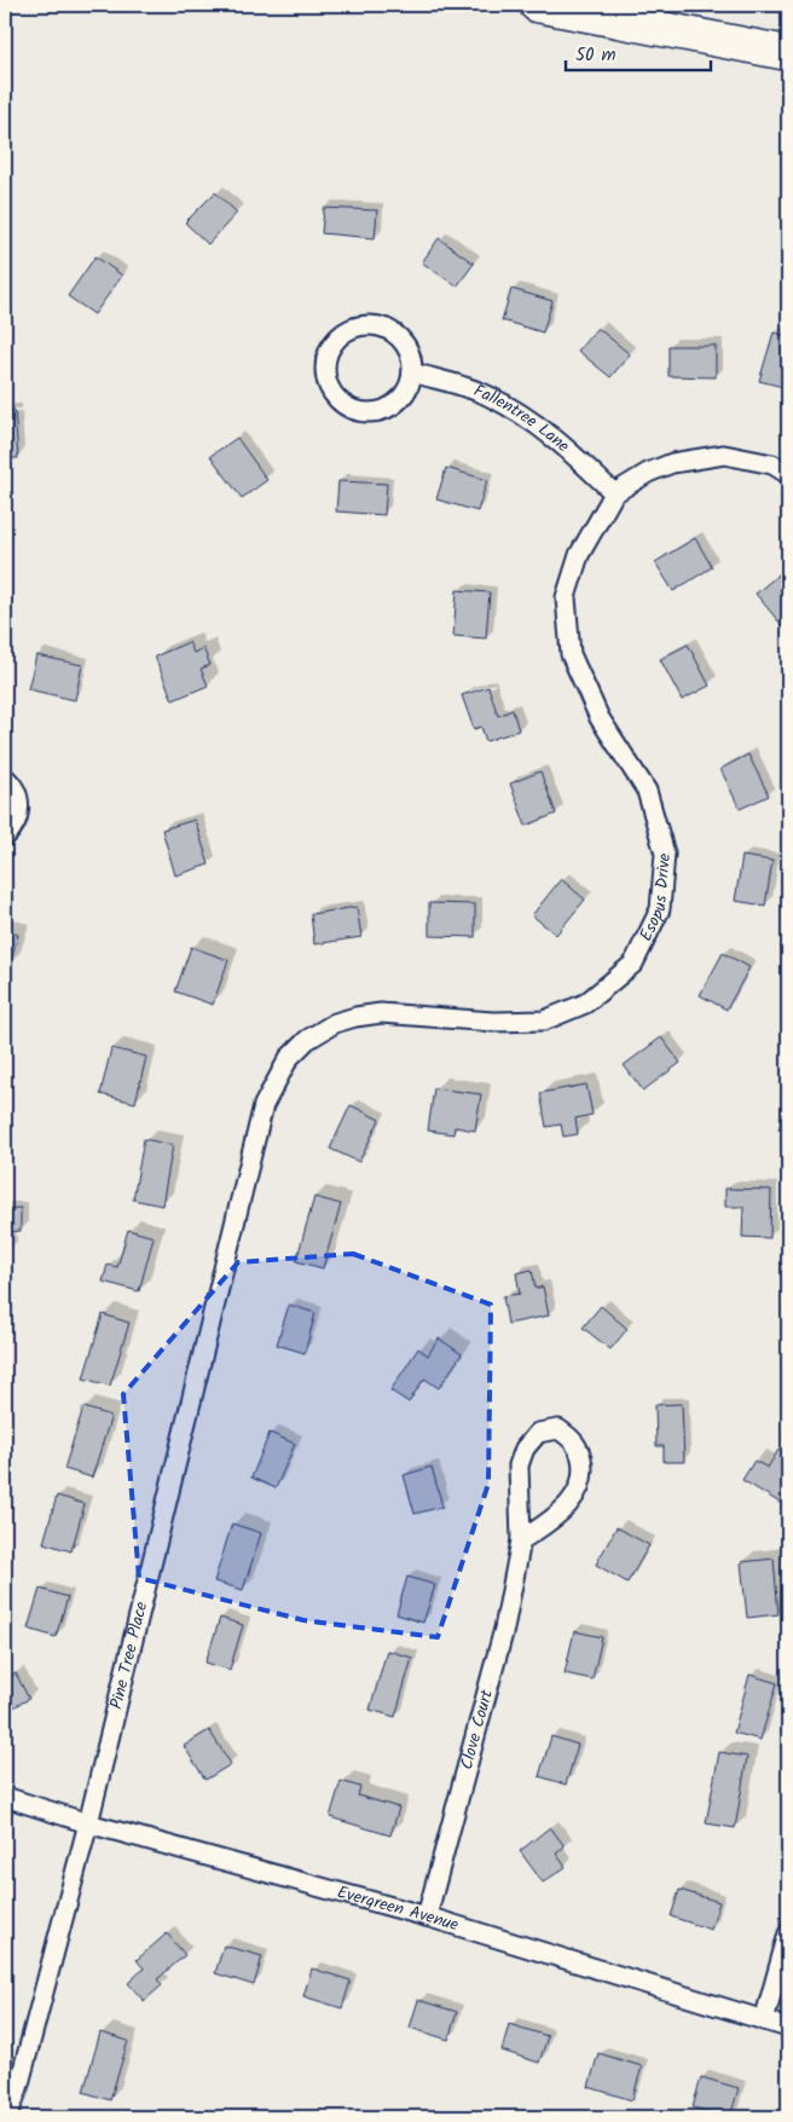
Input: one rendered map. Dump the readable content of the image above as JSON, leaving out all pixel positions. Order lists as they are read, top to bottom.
{
  "streets": {
    "street": [
      "Fallentree Lane",
      "Esopus Drive",
      "Pine Tree Place",
      "Clove Court",
      "Evergreen Avenue"
    ]
  },
  "crossings": [
    ["Fallentree Lane", "Esopus Drive"],
    ["Esopus Drive", "Pine Tree Place"],
    ["Pine Tree Place", "Evergreen Avenue"],
    ["Clove Court", "Evergreen Avenue"]
  ],
  "scale_bar": "50 m"
}
